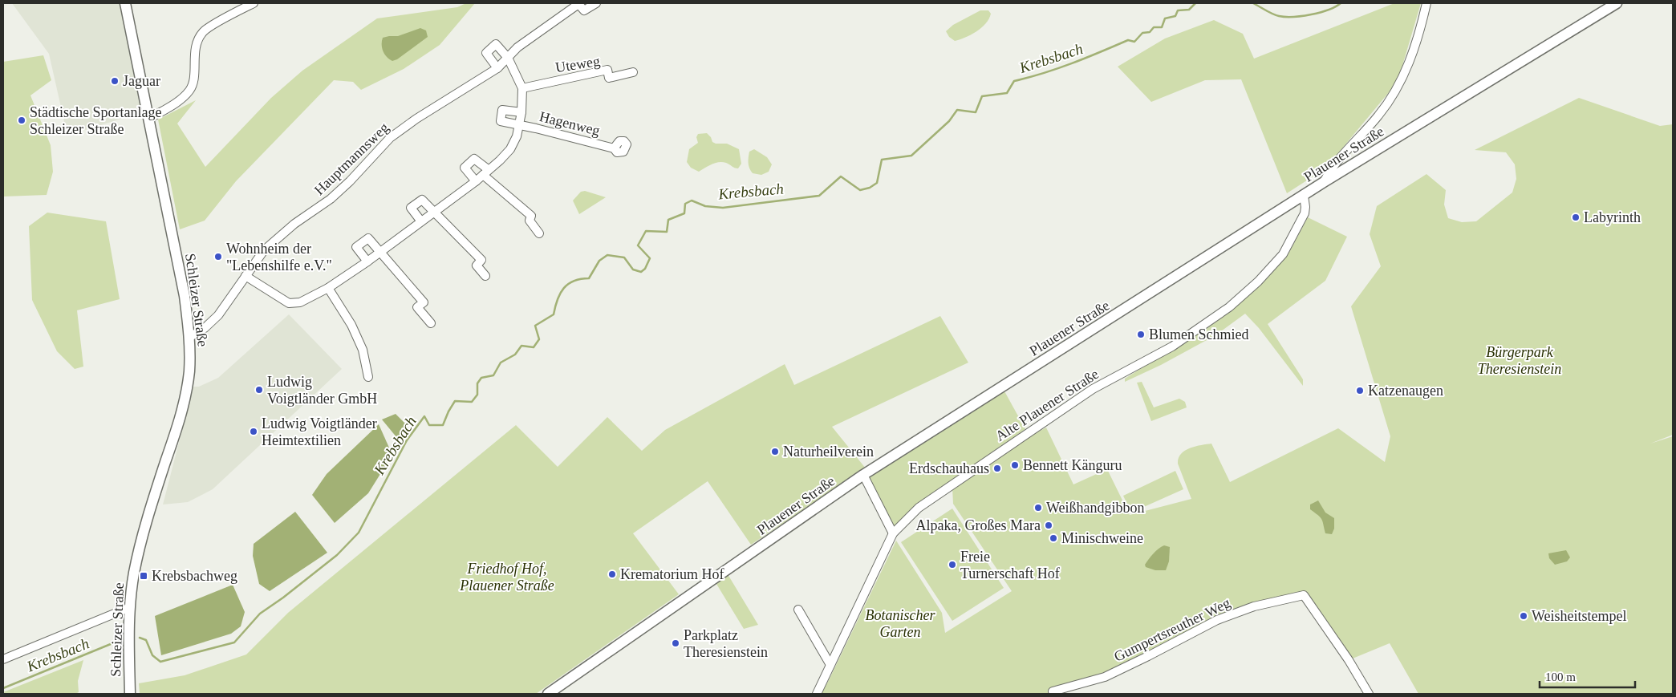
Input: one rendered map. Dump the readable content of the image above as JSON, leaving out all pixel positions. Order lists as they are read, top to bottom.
{
  "streets": {
    "main road": ["Plauener Straße", "Schleizer Straße"],
    "street": [
      "Uteweg",
      "Hagenweg",
      "Hauptmannsweg",
      "Alte Plauener Straße",
      "Gumpertsreuther Weg"
    ]
  },
  "crossings": [
    ["Plauener Straße", "Alte Plauener Straße"],
    ["Hauptmannsweg", "Schleizer Straße"]
  ],
  "water": ["Krebsbach"],
  "parks": ["Bürgerpark Theresienstein", "Friedhof Hof, Plauener Straße", "Botanischer Garten"],
  "places": {
    "other": [
      "Jaguar",
      "Städtische Sportanlage Schleizer Straße",
      "Labyrinth",
      "Wohnheim der \"Lebenshilfe e.V.\"",
      "Blumen Schmied",
      "Ludwig Voigtländer GmbH",
      "Katzenaugen",
      "Ludwig Voigtländer Heimtextilien",
      "Naturheilverein",
      "Bennett Känguru",
      "Erdschauhaus",
      "Weißhandgibbon",
      "Alpaka, Großes Mara",
      "Minischweine",
      "Freie Turnerschaft Hof",
      "Krematorium Hof",
      "Weisheitstempel",
      "Parkplatz Theresienstein"
    ],
    "transit": ["Krebsbachweg"]
  },
  "scale_bar": "100 m"
}
